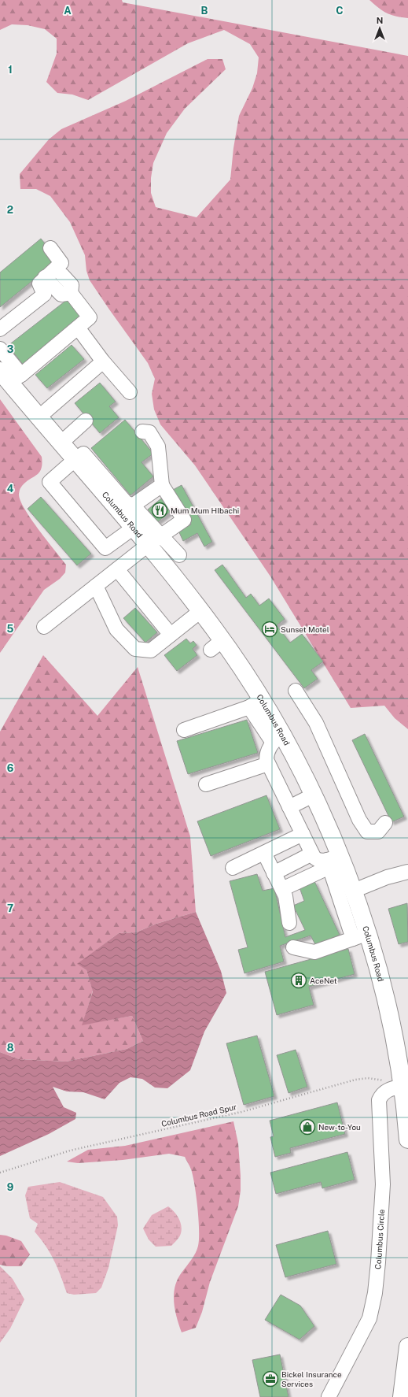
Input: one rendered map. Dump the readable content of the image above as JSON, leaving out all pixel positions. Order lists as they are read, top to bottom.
{
  "streets": {
    "main road": ["Columbus Road"],
    "street": ["Columbus Circle"],
    "path": ["Columbus Road Spur"]
  },
  "crossings": [
    ["Columbus Road", "Columbus Road Spur"],
    ["Columbus Road", "Columbus Circle"],
    ["Columbus Road Spur", "Columbus Circle"]
  ],
  "places": {
    "restaurant": ["Mum Mum HIbachi"],
    "hotel": ["Sunset Motel"],
    "building": ["AceNet"],
    "shop": ["New-to-You"],
    "office": ["Bickel Insurance Services"]
  },
  "north": "top",
  "grid": {
    "columns": ["A", "B", "C"],
    "rows": [
      "1",
      "2",
      "3",
      "4",
      "5",
      "6",
      "7",
      "8",
      "9"
    ]
  }
}
